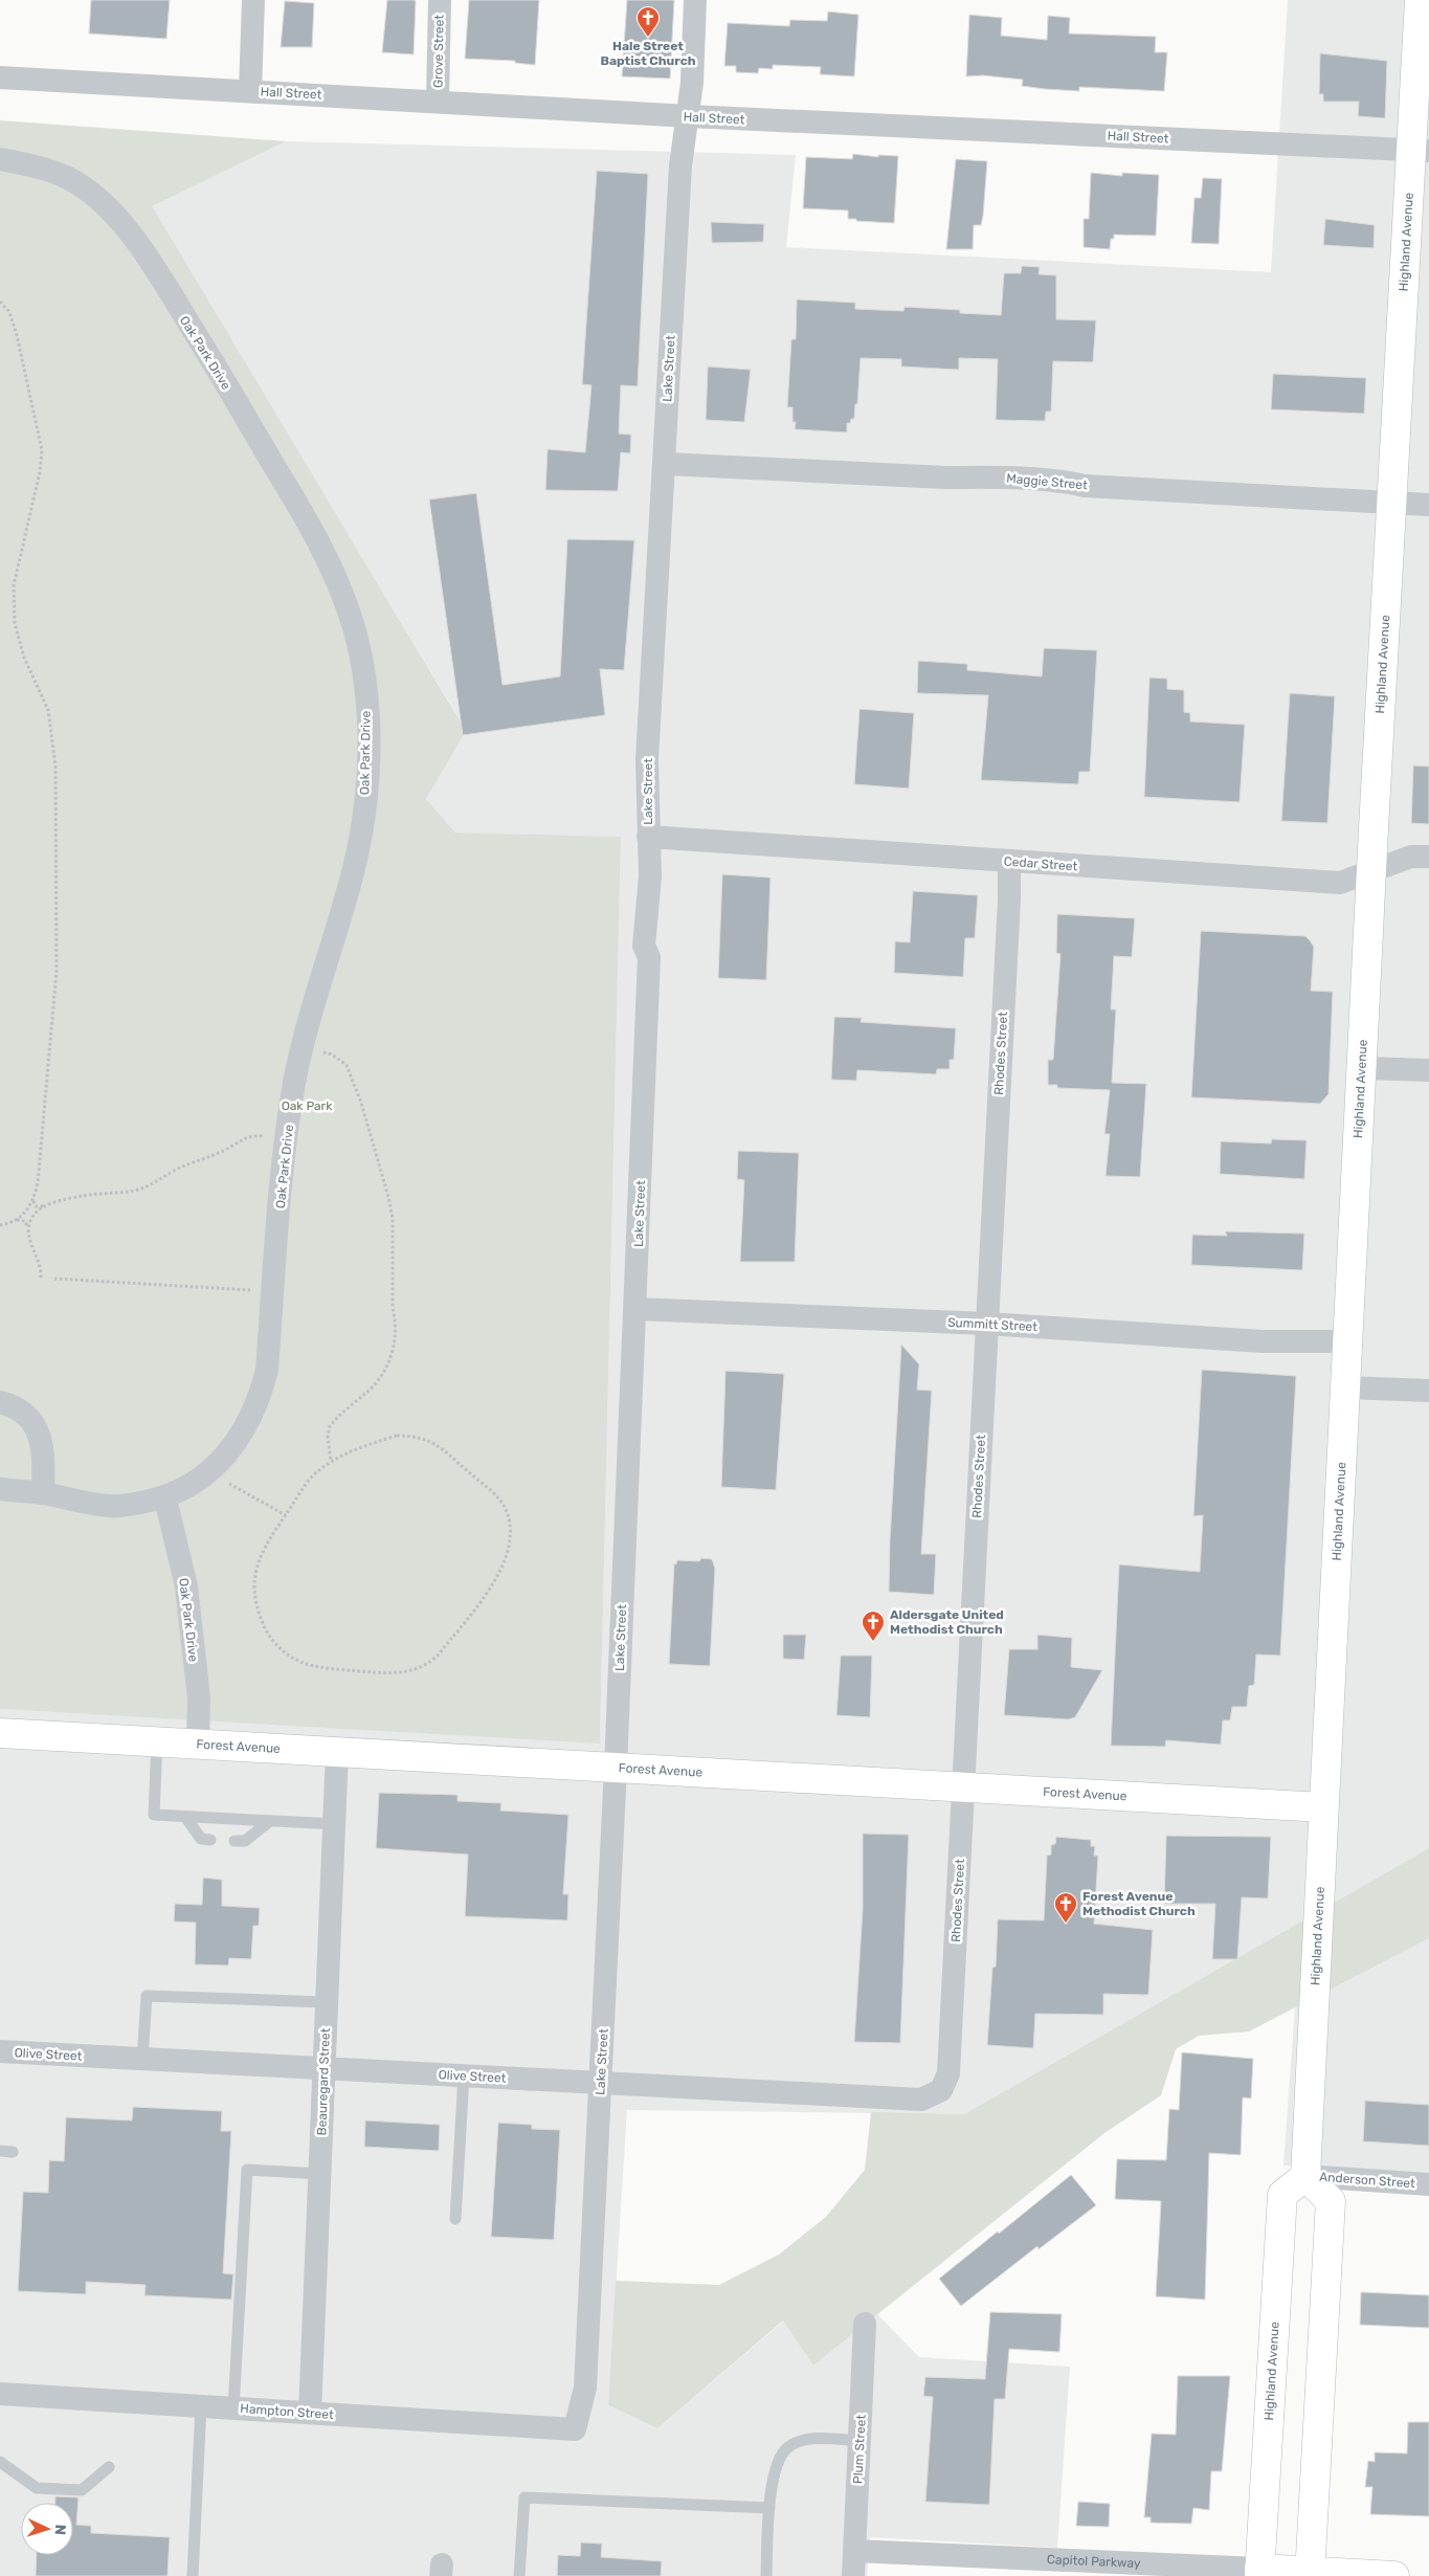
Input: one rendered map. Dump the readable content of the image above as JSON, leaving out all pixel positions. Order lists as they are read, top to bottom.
{
  "streets": {
    "main road": ["Highland Avenue", "Forest Avenue", "Capitol Parkway"],
    "street": [
      "Grove Street",
      "Hall Street",
      "Oak Park Drive",
      "Lake Street",
      "Maggie Street",
      "Cedar Street",
      "Rhodes Street",
      "Summitt Street",
      "Olive Street",
      "Beauregard Street",
      "Anderson Street",
      "Hampton Street",
      "Plum Street"
    ]
  },
  "crossings": [
    ["Grove Street", "Hall Street"],
    ["Hall Street", "Highland Avenue"],
    ["Hall Street", "Lake Street"],
    ["Highland Avenue", "Maggie Street"],
    ["Highland Avenue", "Cedar Street"],
    ["Highland Avenue", "Summitt Street"],
    ["Highland Avenue", "Forest Avenue"],
    ["Highland Avenue", "Anderson Street"],
    ["Highland Avenue", "Capitol Parkway"],
    ["Oak Park Drive", "Forest Avenue"],
    ["Lake Street", "Maggie Street"],
    ["Lake Street", "Cedar Street"],
    ["Lake Street", "Summitt Street"],
    ["Lake Street", "Forest Avenue"],
    ["Lake Street", "Olive Street"],
    ["Lake Street", "Hampton Street"],
    ["Cedar Street", "Rhodes Street"],
    ["Rhodes Street", "Summitt Street"],
    ["Rhodes Street", "Forest Avenue"],
    ["Rhodes Street", "Olive Street"],
    ["Forest Avenue", "Beauregard Street"],
    ["Olive Street", "Beauregard Street"],
    ["Beauregard Street", "Hampton Street"],
    ["Plum Street", "Capitol Parkway"]
  ],
  "parks": ["Oak Park"],
  "places": {
    "church": ["Hale Street Baptist Church", "Aldersgate United Methodist Church", "Forest Avenue Methodist Church"]
  },
  "north": "right"
}
